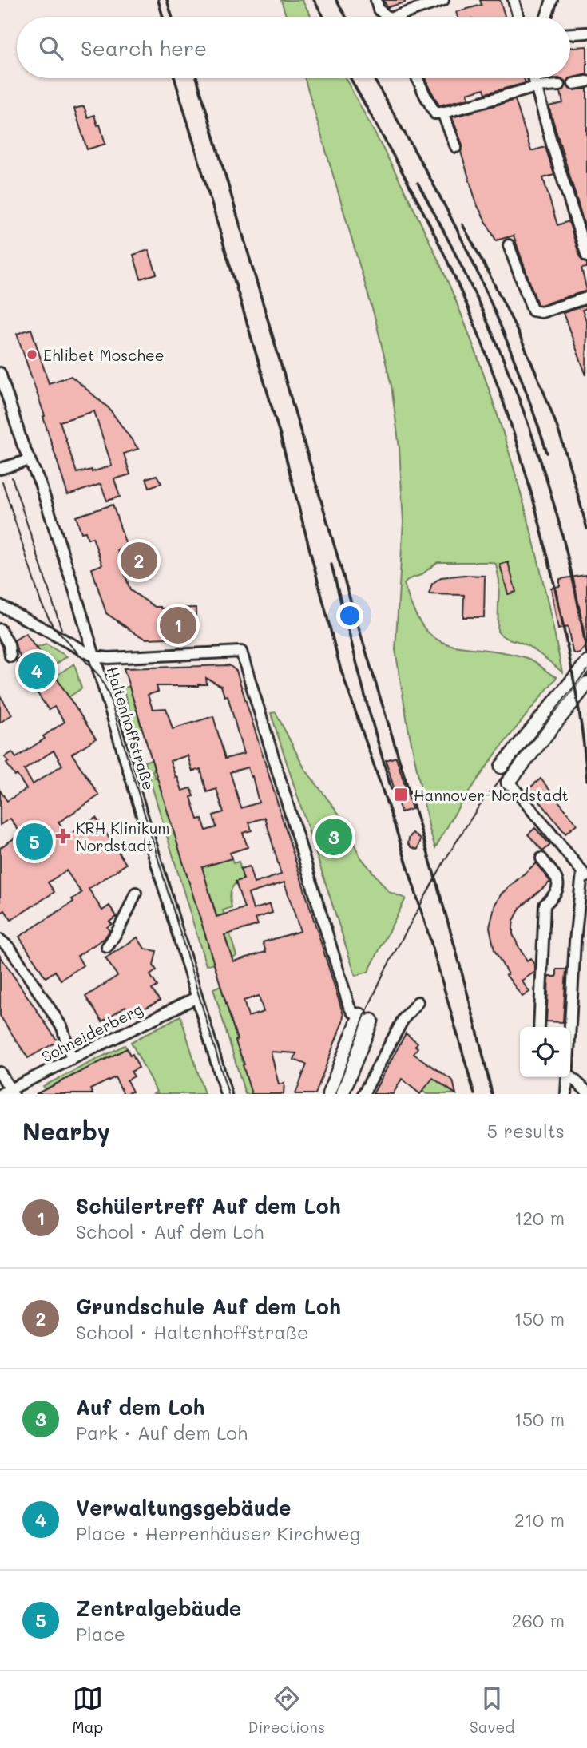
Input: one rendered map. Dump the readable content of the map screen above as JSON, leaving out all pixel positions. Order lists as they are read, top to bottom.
{
  "streets": {
    "street": ["Haltenhoffstraße", "Schneiderberg"]
  },
  "crossings": [
    ["Haltenhoffstraße", "Schneiderberg"]
  ],
  "places": {
    "other": ["Ehlibet Moschee"],
    "transit": ["Hannover-Nordstadt"],
    "health": ["KRH Klinikum Nordstadt"]
  },
  "page": {
    "search": "Search here",
    "pins": [
      "2",
      "1",
      "4",
      "3",
      "5"
    ],
    "heading": ["Nearby", "5 results"],
    "list": [
      {
        "mark": "1",
        "name": "Schülertreff Auf dem Loh",
        "note": "School · Auf dem Loh",
        "value": "120 m"
      },
      {
        "mark": "2",
        "name": "Grundschule Auf dem Loh",
        "note": "School · Haltenhoffstraße",
        "value": "150 m"
      },
      {
        "mark": "3",
        "name": "Auf dem Loh",
        "note": "Park · Auf dem Loh",
        "value": "150 m"
      },
      {
        "mark": "4",
        "name": "Verwaltungsgebäude",
        "note": "Place · Herrenhäuser Kirchweg",
        "value": "210 m"
      },
      {
        "mark": "5",
        "name": "Zentralgebäude",
        "note": "Place",
        "value": "260 m"
      }
    ],
    "nav": ["Map", "Directions", "Saved"]
  }
}
